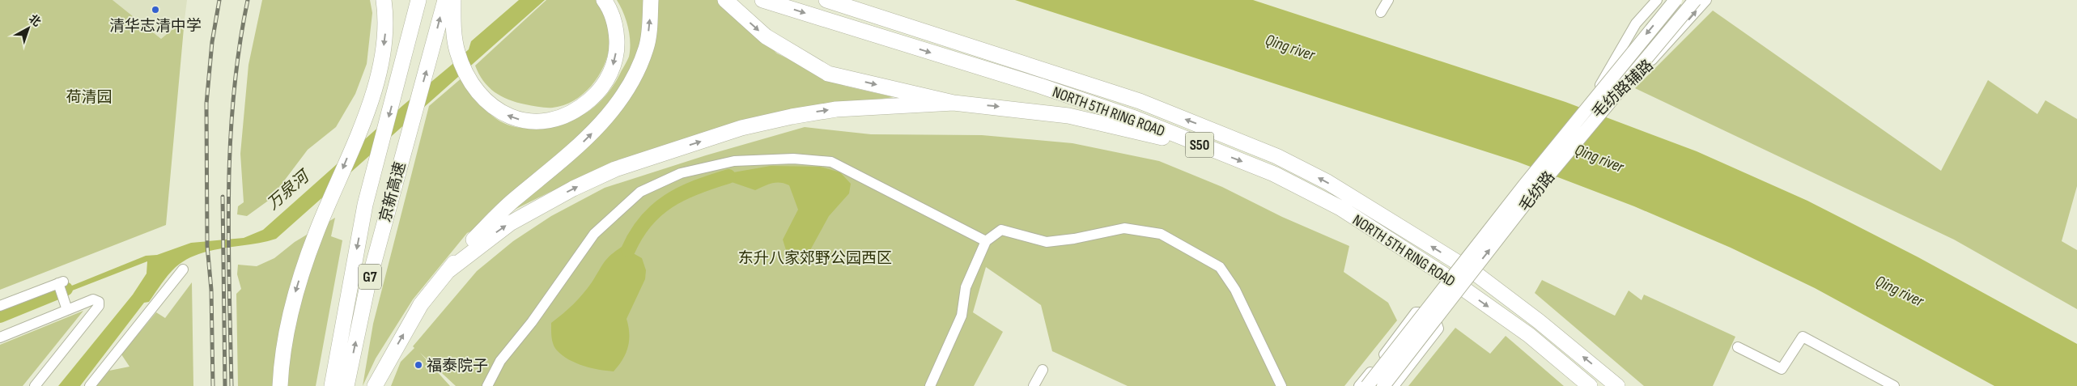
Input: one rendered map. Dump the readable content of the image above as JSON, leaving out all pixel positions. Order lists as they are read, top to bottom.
{
  "streets": {
    "highway": [
      "NORTH 5TH RING ROAD",
      "S50",
      "京新高速",
      "G7"
    ],
    "main road": ["毛纺路"],
    "street": ["毛纺路辅路"]
  },
  "water": ["Qing river", "万泉河"],
  "parks": ["荷清园", "东升八家郊野公园西区"],
  "places": ["清华志清中学", "福泰院子"],
  "north": "top right"
}
